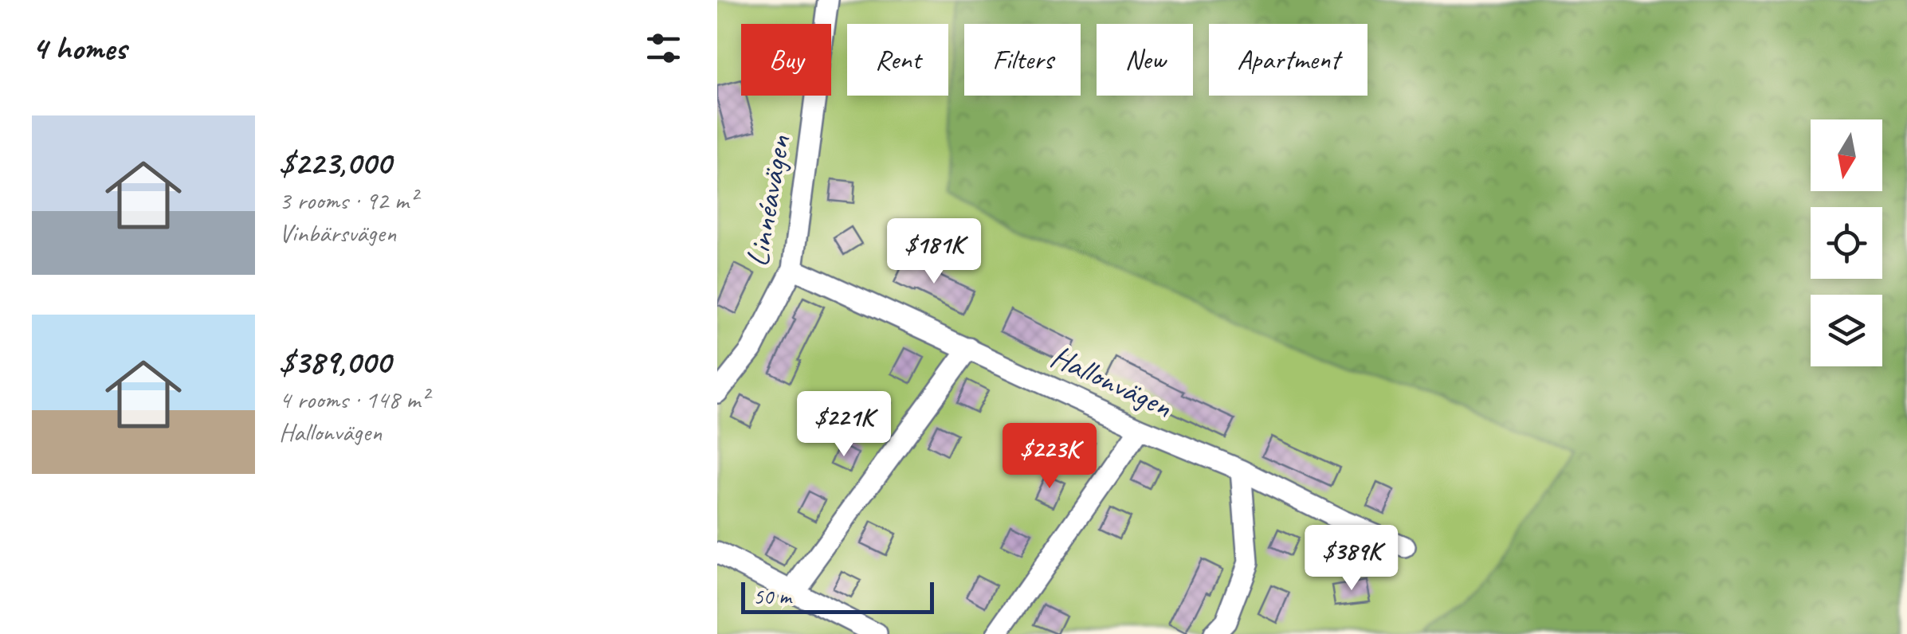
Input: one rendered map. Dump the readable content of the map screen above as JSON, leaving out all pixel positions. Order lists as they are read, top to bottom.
{
  "streets": {
    "street": ["Linnéavägen", "Hallonvägen"]
  },
  "crossings": [
    ["Linnéavägen", "Hallonvägen"]
  ],
  "scale_bar": "50 m",
  "north": "bottom",
  "page": {
    "heading": "4 homes",
    "chip": [
      "Buy",
      "Rent",
      "Filters",
      "New",
      "Apartment"
    ],
    "list": [
      {
        "name": "$223,000",
        "note": "3 rooms · 92 m² · Vinbärsvägen"
      },
      {
        "name": "$389,000",
        "note": "4 rooms · 148 m² · Hallonvägen"
      }
    ],
    "price": [
      "$181K",
      "$221K",
      "$223K",
      "$389K"
    ],
    "scale": "50 m"
  }
}
